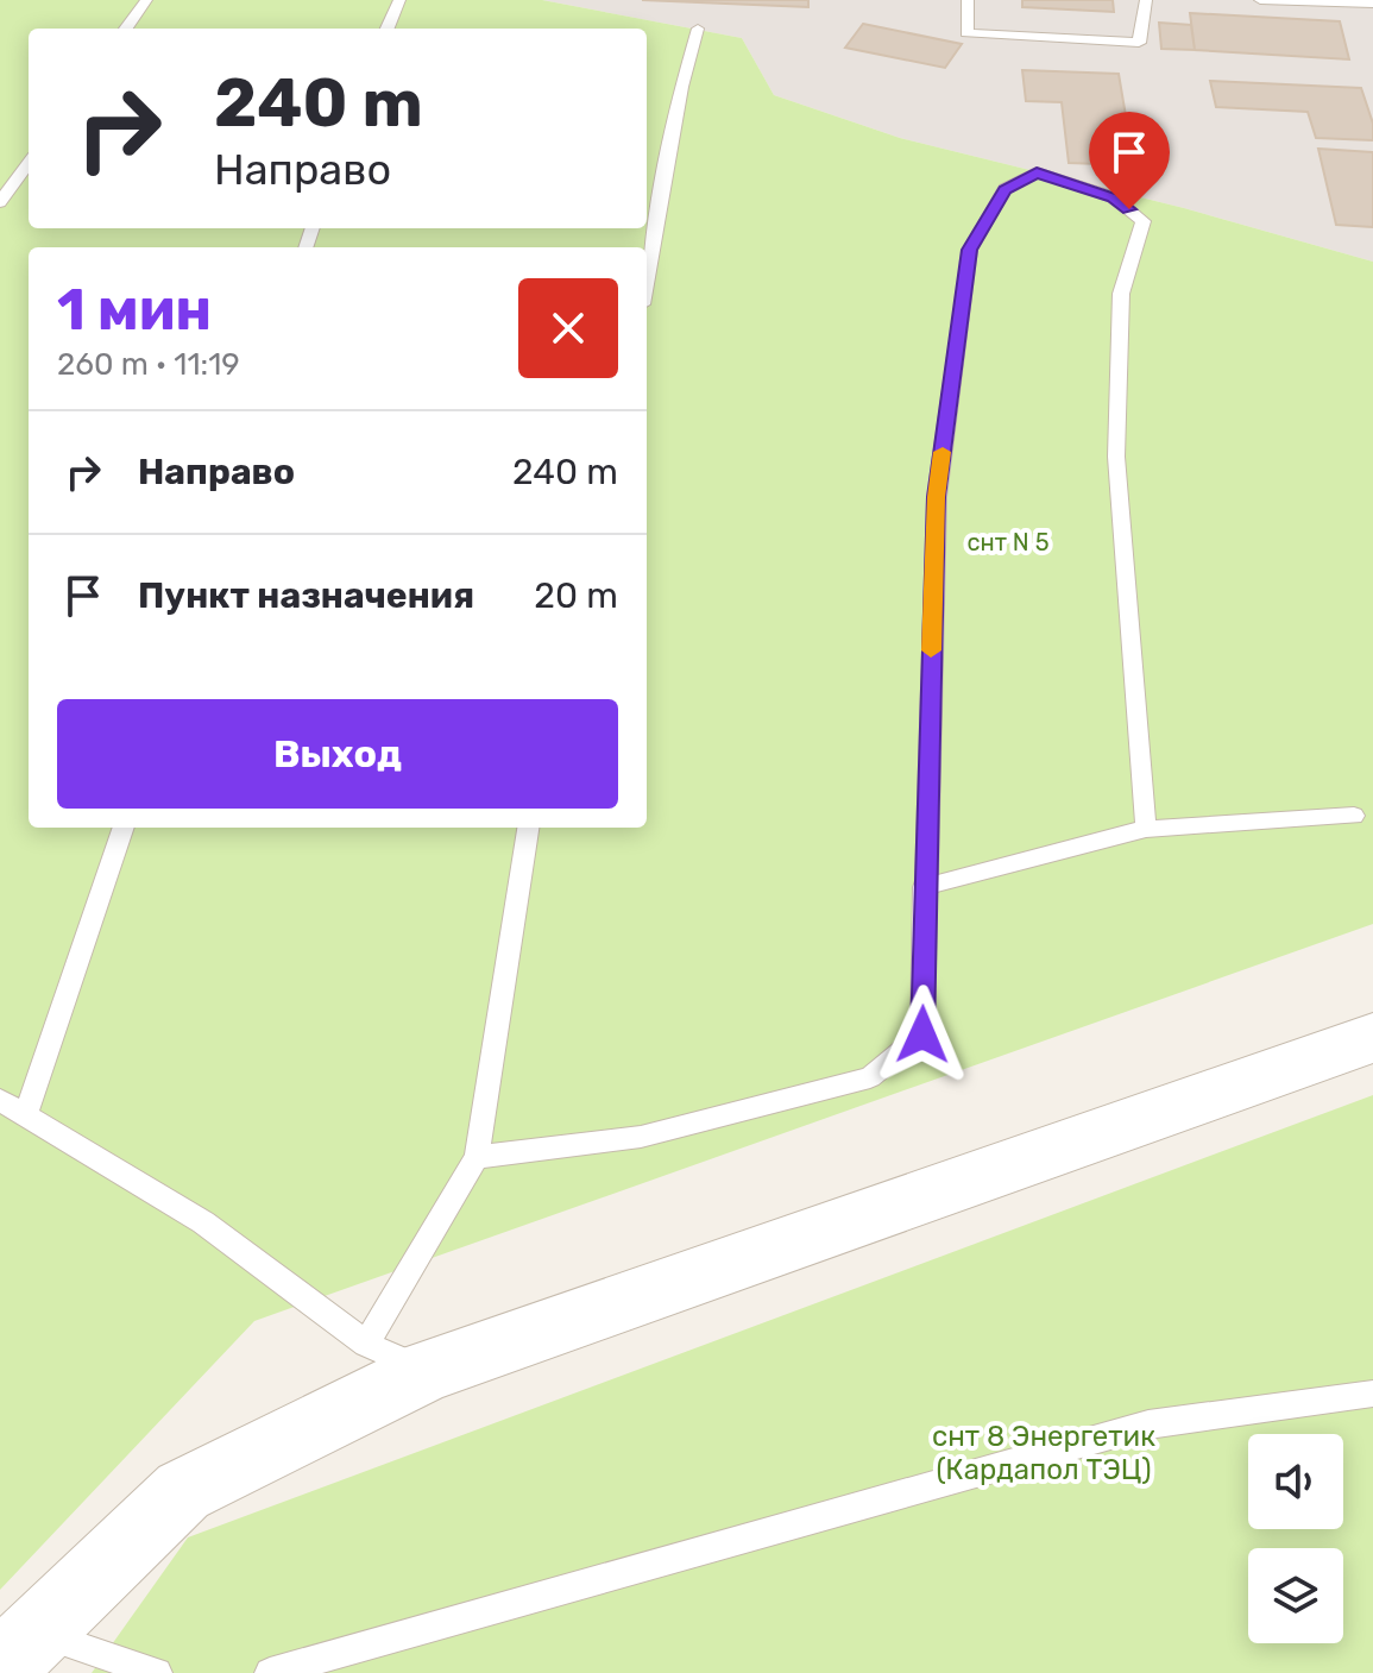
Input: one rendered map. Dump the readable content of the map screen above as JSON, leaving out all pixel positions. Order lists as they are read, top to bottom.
{
  "parks": ["снт N 5", "снт 8 Энергетик (Кардапол ТЭЦ)"],
  "page": {
    "turn": ["240 m", "Направо"],
    "heading": ["1 мин", "260 m · 11:19"],
    "list": [
      {
        "name": "Направо",
        "value": "240 m"
      },
      {
        "name": "Пункт назначения",
        "value": "20 m"
      }
    ],
    "buttons": "Выход"
  }
}
